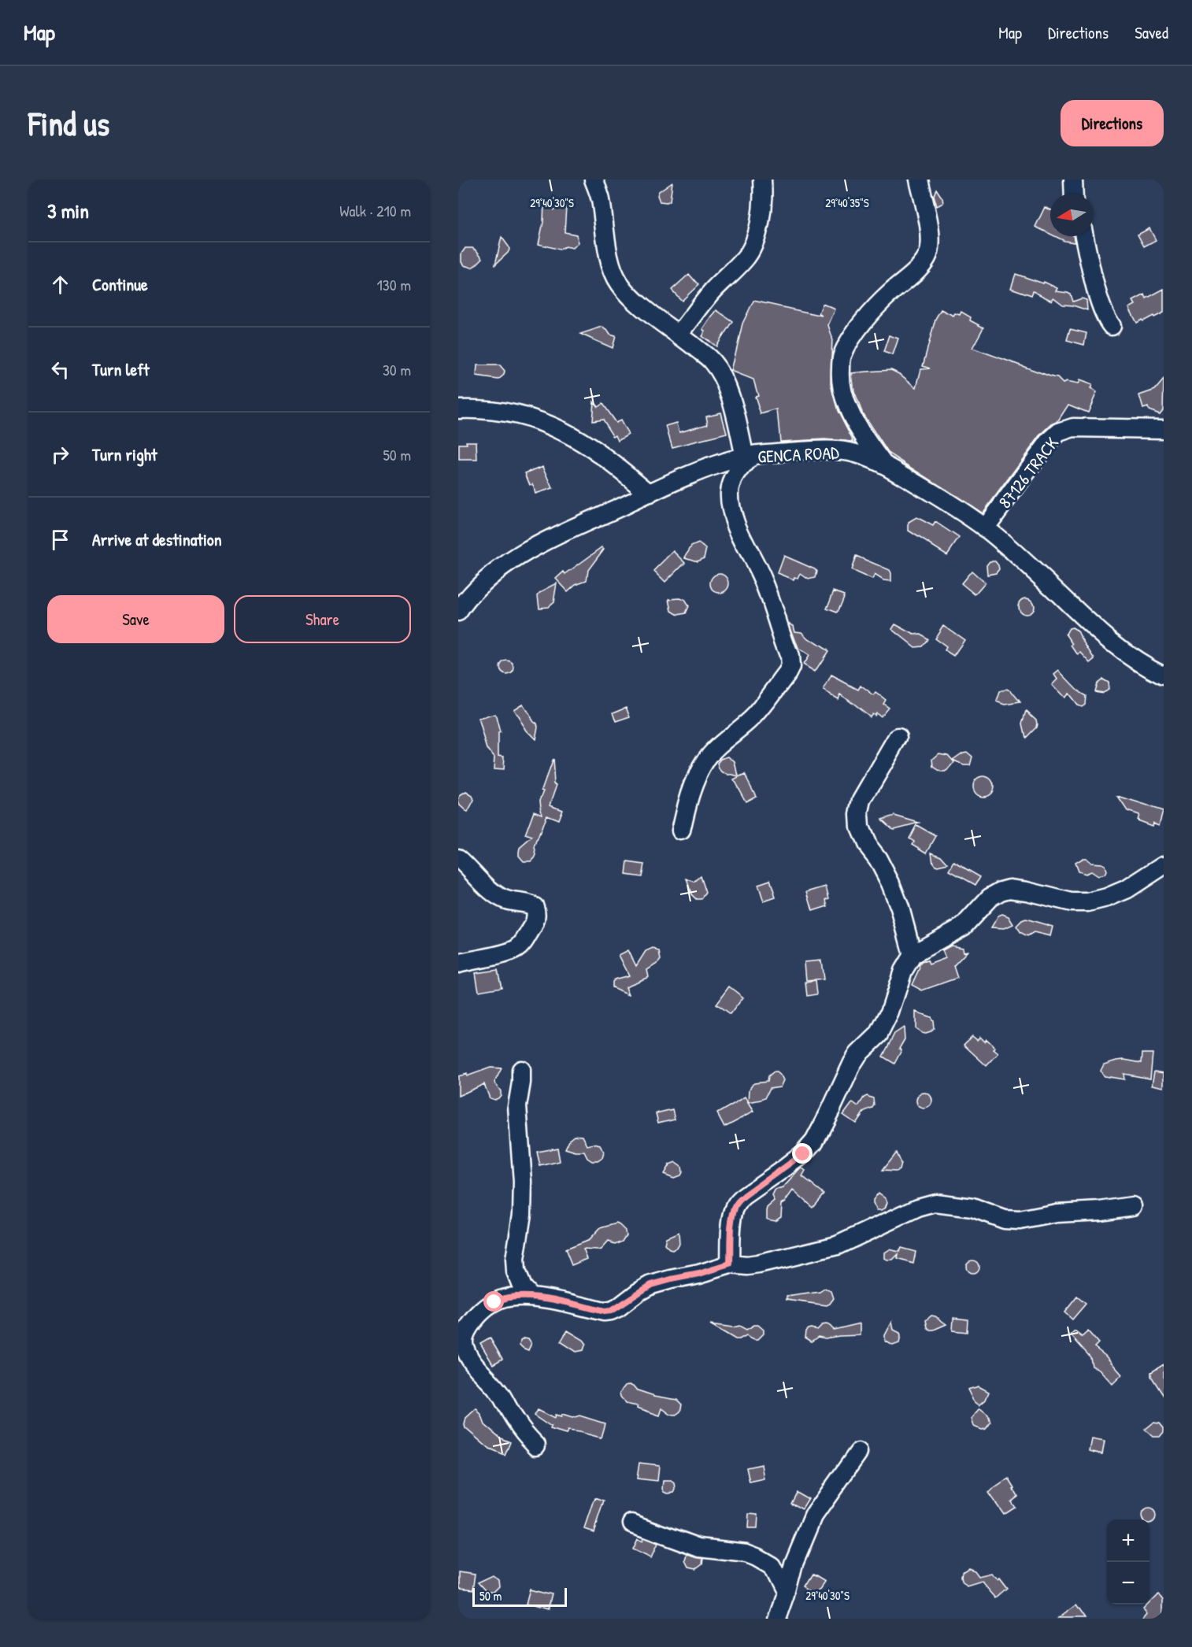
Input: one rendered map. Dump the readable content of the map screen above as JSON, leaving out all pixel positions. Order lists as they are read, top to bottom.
{
  "streets": {
    "street": ["GENCA ROAD", "87126 TRACK"]
  },
  "crossings": [
    ["GENCA ROAD", "87126 TRACK"]
  ],
  "scale_bar": "50 m",
  "north": "left",
  "page": {
    "header": "Map",
    "nav": ["Map", "Directions", "Saved"],
    "buttons": [
      "Directions",
      ["Save", "Share"]
    ],
    "title": "Find us",
    "heading": ["3 min", "Walk · 210 m"],
    "list": [
      ["Continue", "130 m"],
      ["Turn left", "30 m"],
      ["Turn right", "50 m"],
      "Arrive at destination"
    ],
    "map_buttons": ["+", "−"],
    "scale": "50 m"
  },
  "coordinates": ["29°40'30\"S", "29°40'35\"S"]
}
